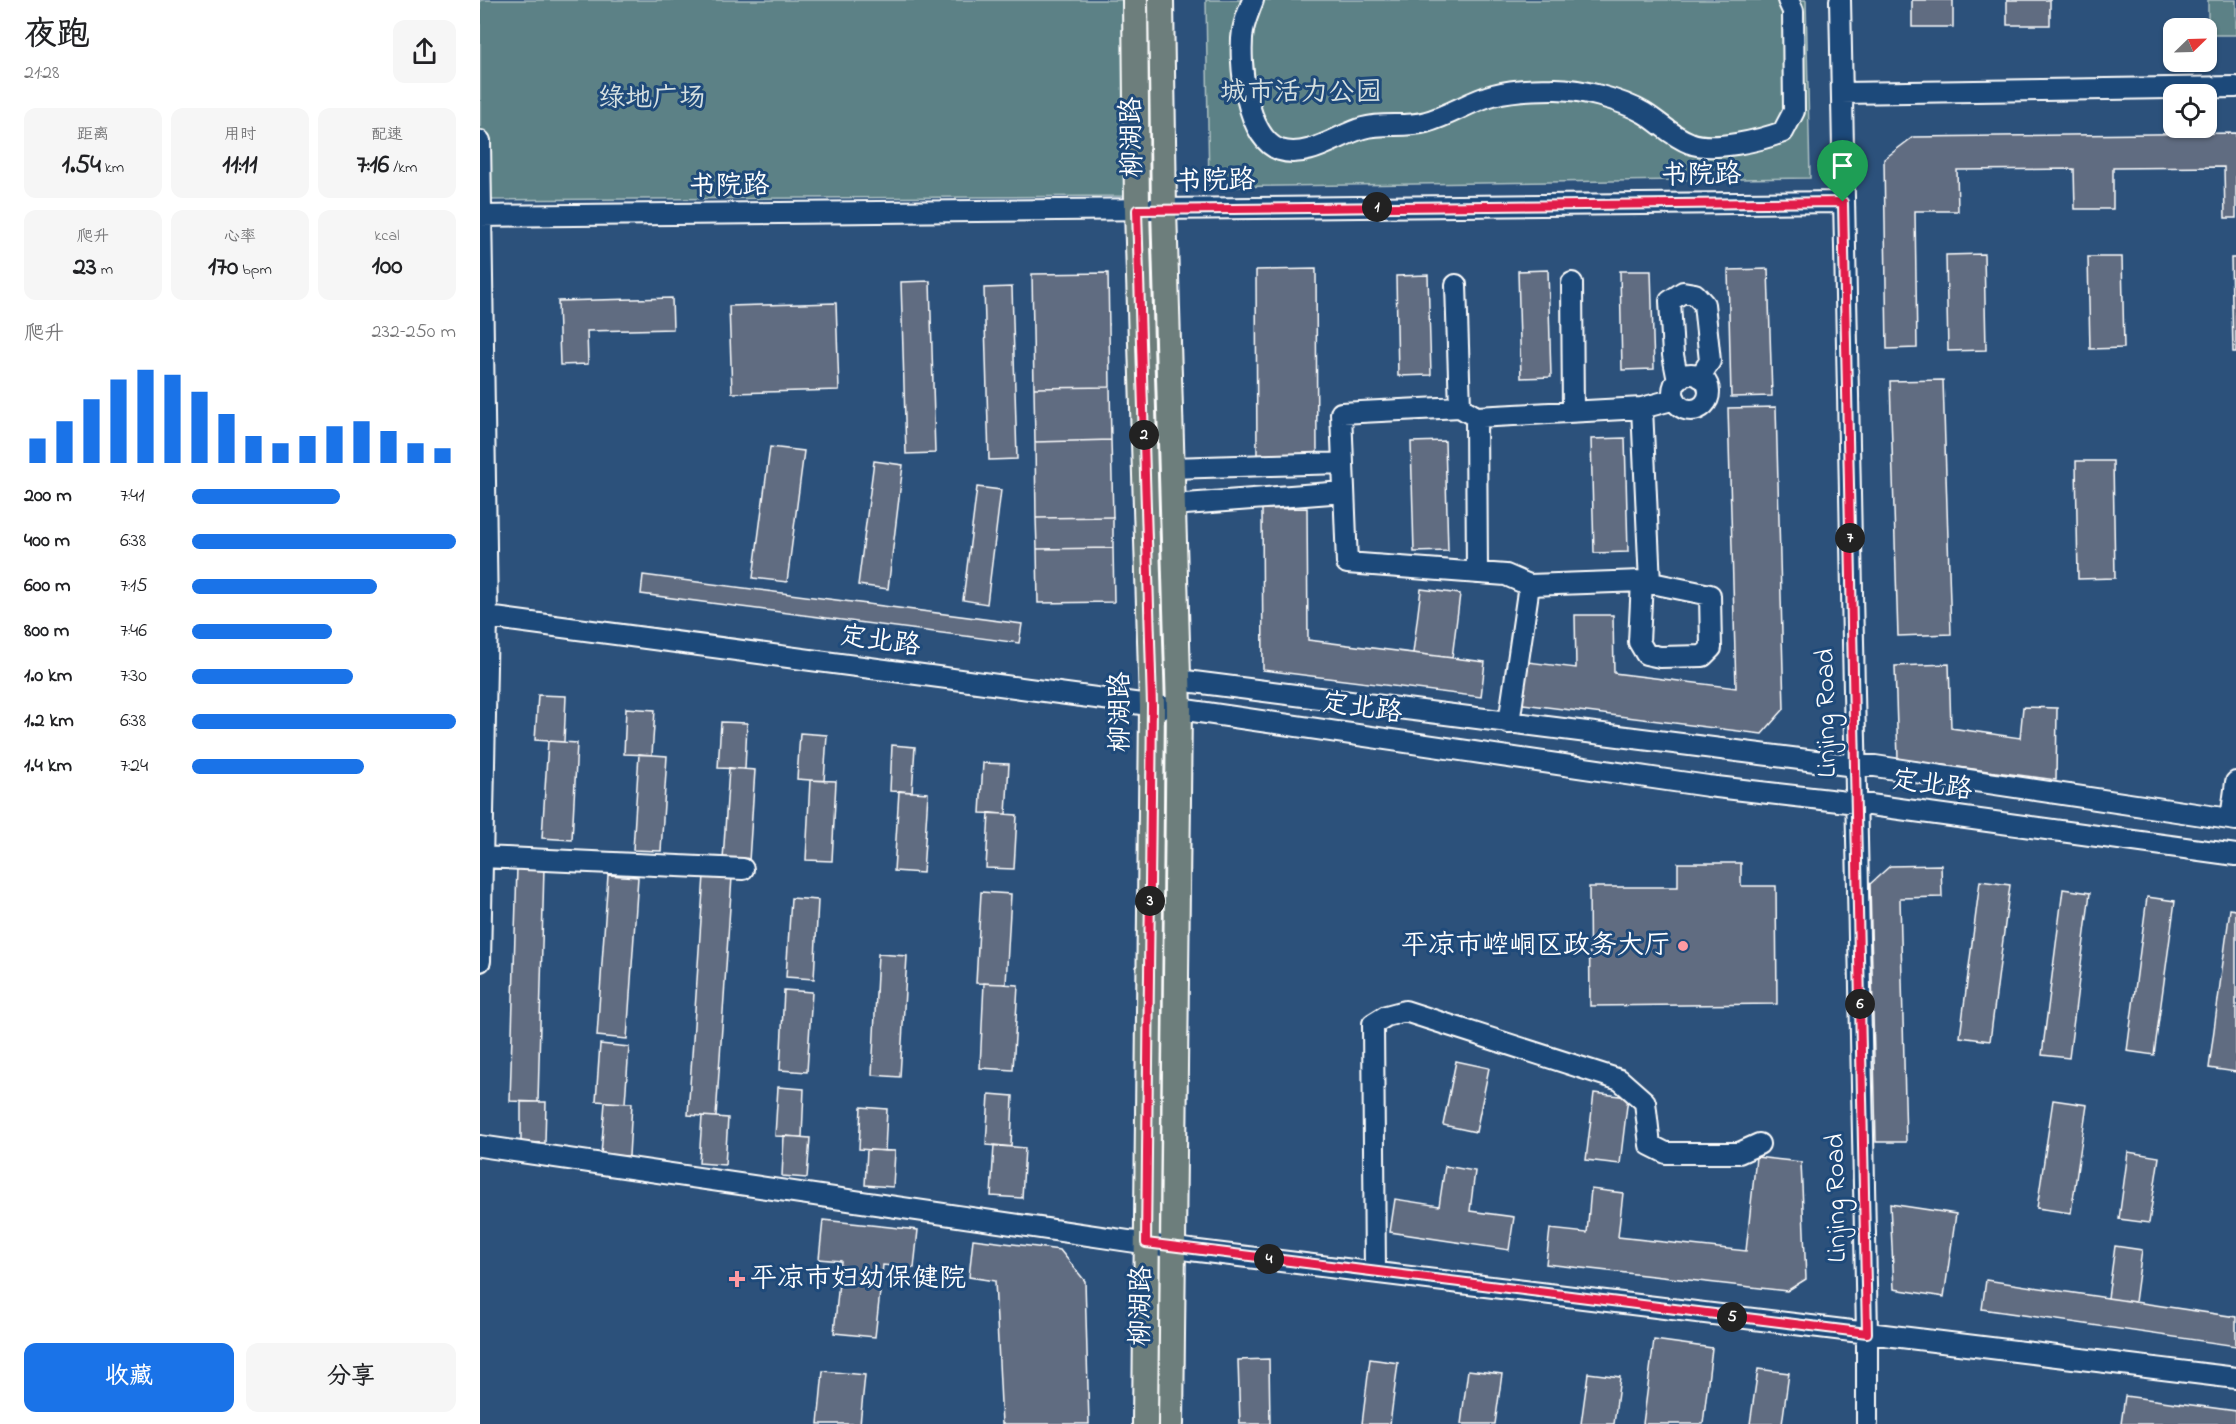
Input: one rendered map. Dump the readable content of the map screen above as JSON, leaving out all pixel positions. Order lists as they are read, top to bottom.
{
  "streets": {
    "main road": ["柳湖路"],
    "street": ["书院路", "定北路", "Linjing Road"]
  },
  "crossings": [
    ["柳湖路", "书院路"],
    ["柳湖路", "定北路"],
    ["书院路", "Linjing Road"],
    ["定北路", "Linjing Road"]
  ],
  "parks": ["城市活力公园", "绿地广场"],
  "places": {
    "other": ["平凉市崆峒区政务大厅"],
    "health": ["平凉市妇幼保健院"]
  },
  "north": "top right",
  "page": {
    "heading": ["夜跑", "21:28"],
    "stats": [
      ["距离", "1.54 km"],
      ["用时", "11:11"],
      ["配速", "7:16 /km"],
      ["爬升", "23 m"],
      ["心率", "170 bpm"],
      ["kcal", "100"]
    ],
    "pins": [
      "1",
      "2",
      "7",
      "3",
      "6",
      "4",
      "5"
    ],
    "chart": ["爬升", "232–250 m"],
    "list": [
      {
        "name": "200 m",
        "note": "7:41"
      },
      {
        "name": "400 m",
        "note": "6:38"
      },
      {
        "name": "600 m",
        "note": "7:15"
      },
      {
        "name": "800 m",
        "note": "7:46"
      },
      {
        "name": "1.0 km",
        "note": "7:30"
      },
      {
        "name": "1.2 km",
        "note": "6:38"
      },
      {
        "name": "1.4 km",
        "note": "7:24"
      }
    ],
    "buttons": ["收藏", "分享"]
  }
}
